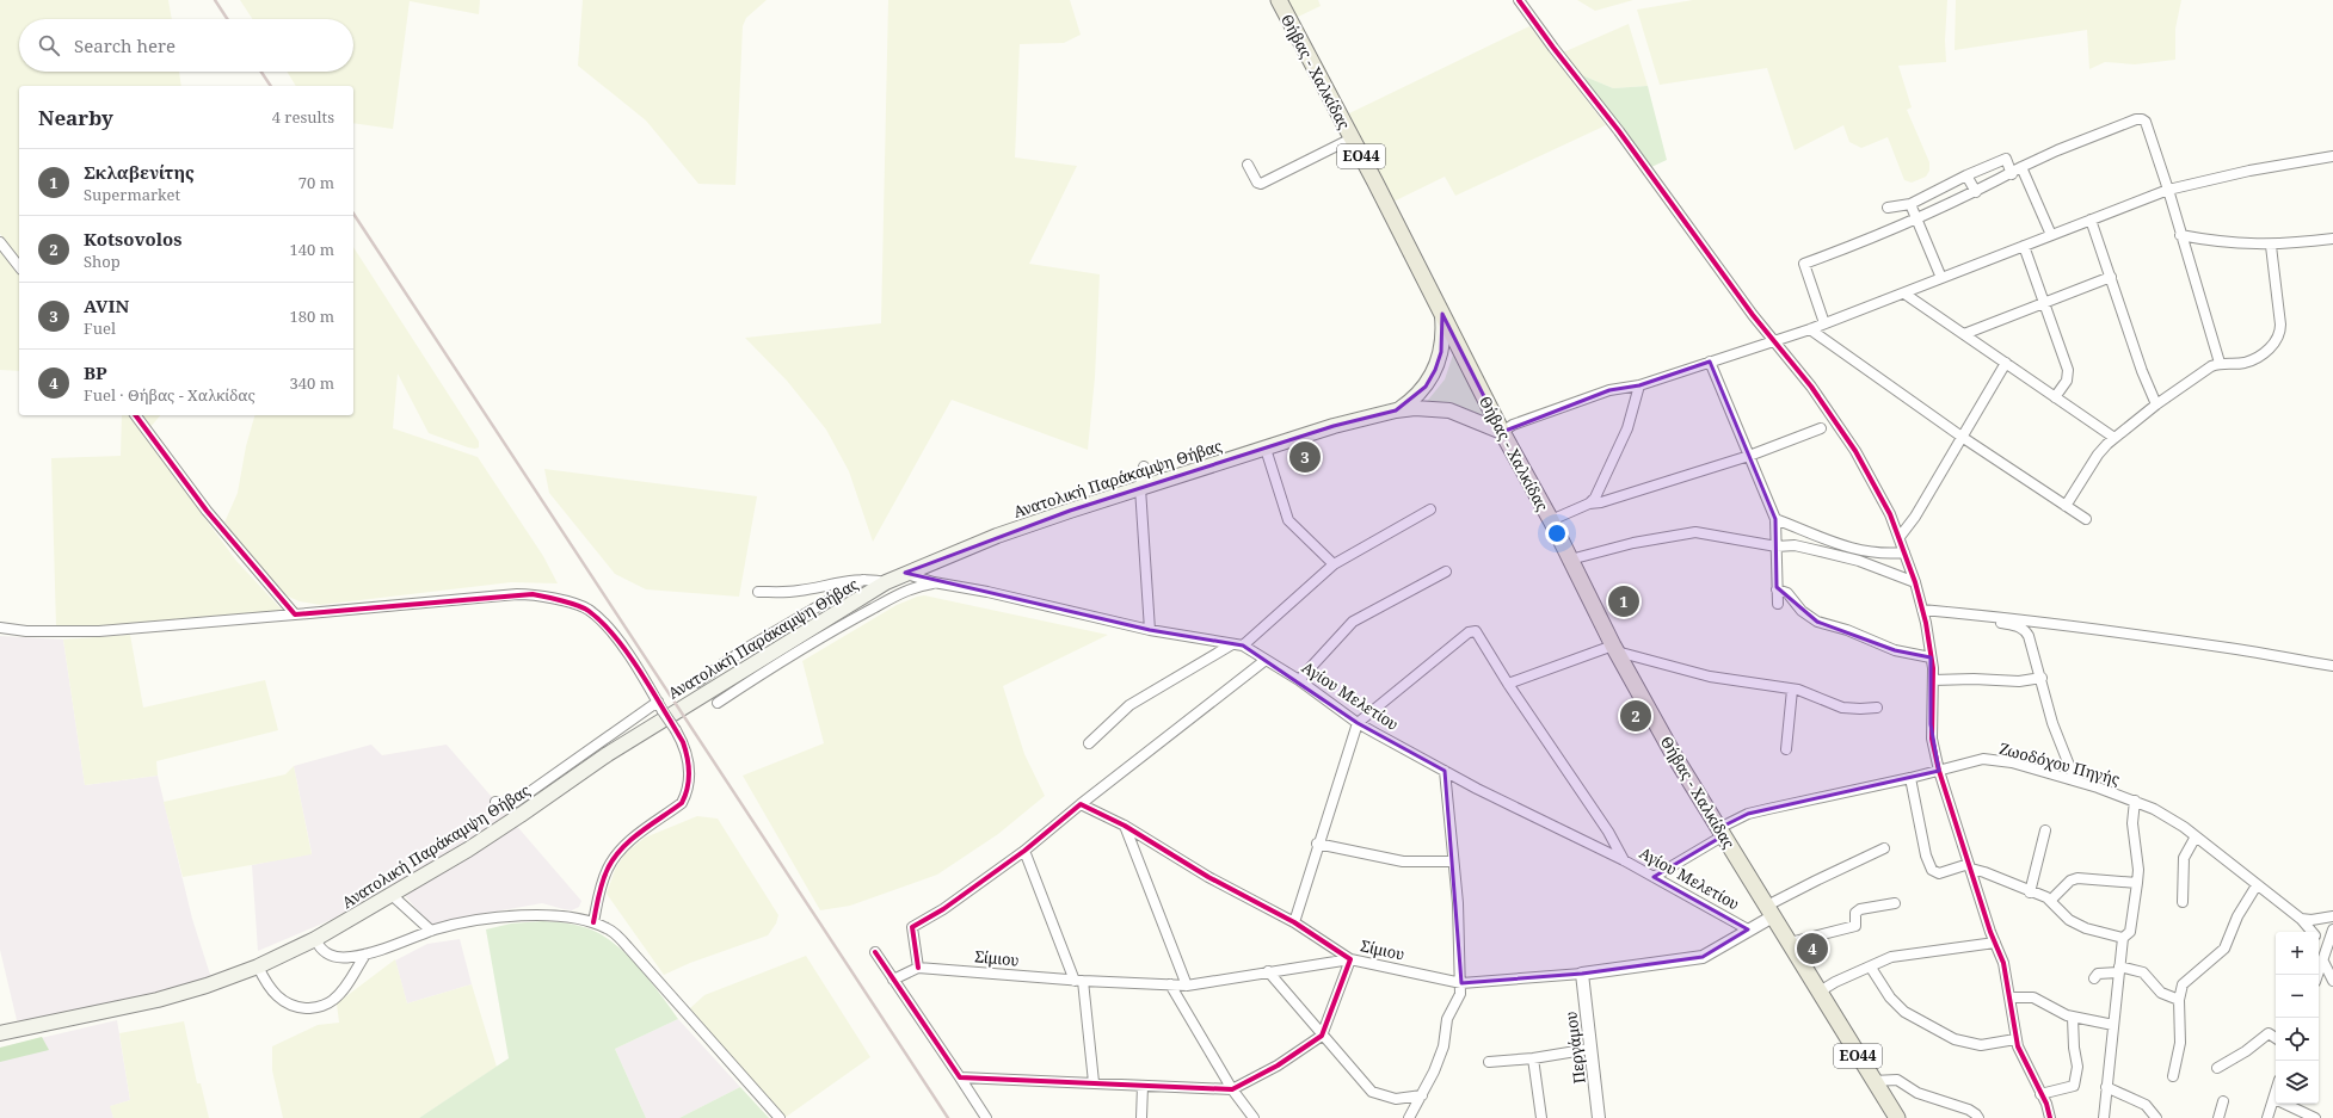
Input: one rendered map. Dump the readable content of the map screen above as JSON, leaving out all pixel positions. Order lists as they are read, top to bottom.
{
  "streets": {
    "main road": ["Θήβας - Χαλκίδας", "ΕΟ44", "Ανατολική Παράκαμψη Θήβας"],
    "street": [
      "Αγίου Μελετίου",
      "Ζωοδόχου Πηγής",
      "Σίμιου",
      "Περγάμου"
    ]
  },
  "crossings": [
    ["Θήβας - Χαλκίδας", "Ανατολική Παράκαμψη Θήβας"],
    ["Θήβας - Χαλκίδας", "Αγίου Μελετίου"],
    ["Θήβας - Χαλκίδας", "Ζωοδόχου Πηγής"],
    ["Ανατολική Παράκαμψη Θήβας", "Αγίου Μελετίου"],
    ["Αγίου Μελετίου", "Ζωοδόχου Πηγής"],
    ["Αγίου Μελετίου", "Σίμιου"],
    ["Σίμιου", "Περγάμου"]
  ],
  "page": {
    "search": "Search here",
    "heading": ["Nearby", "4 results"],
    "list": [
      {
        "mark": "1",
        "name": "Σκλαβενίτης",
        "note": "Supermarket",
        "value": "70 m"
      },
      {
        "mark": "2",
        "name": "Kotsovolos",
        "note": "Shop",
        "value": "140 m"
      },
      {
        "mark": "3",
        "name": "AVIN",
        "note": "Fuel",
        "value": "180 m"
      },
      {
        "mark": "4",
        "name": "BP",
        "note": "Fuel · Θήβας - Χαλκίδας",
        "value": "340 m"
      }
    ],
    "pins": [
      "3",
      "1",
      "2",
      "4"
    ],
    "map_buttons": ["+", "−"]
  }
}
